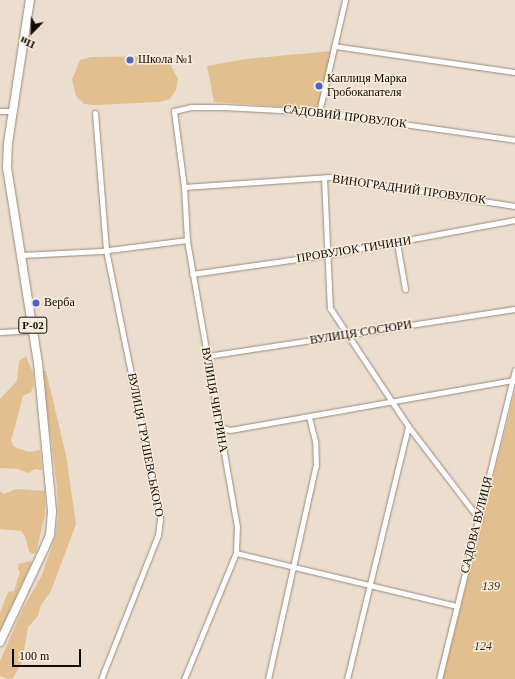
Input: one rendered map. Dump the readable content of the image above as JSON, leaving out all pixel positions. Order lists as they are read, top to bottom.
{
  "streets": {
    "main road": ["Р-02"],
    "street": [
      "САДОВИЙ ПРОВУЛОК",
      "ВИНОГРАДНИЙ ПРОВУЛОК",
      "ПРОВУЛОК ТИЧИНИ",
      "ВУЛИЦЯ СОСЮРИ",
      "ВУЛИЦЯ ЧИГРИНА",
      "ВУЛИЦЯ ГРУШЕВСЬКОГО",
      "САДОВА ВУЛИЦЯ"
    ]
  },
  "crossings": [
    ["САДОВИЙ ПРОВУЛОК", "ВУЛИЦЯ ЧИГРИНА"],
    ["ВИНОГРАДНИЙ ПРОВУЛОК", "ВУЛИЦЯ ЧИГРИНА"],
    ["ПРОВУЛОК ТИЧИНИ", "ВУЛИЦЯ ЧИГРИНА"],
    ["ВУЛИЦЯ СОСЮРИ", "ВУЛИЦЯ ЧИГРИНА"]
  ],
  "parks": ["139", "124"],
  "places": ["Школа №1", "Каплиця Марка Гробокапателя", "Верба"],
  "scale_bar": "100 m",
  "north": "bottom left"
}
